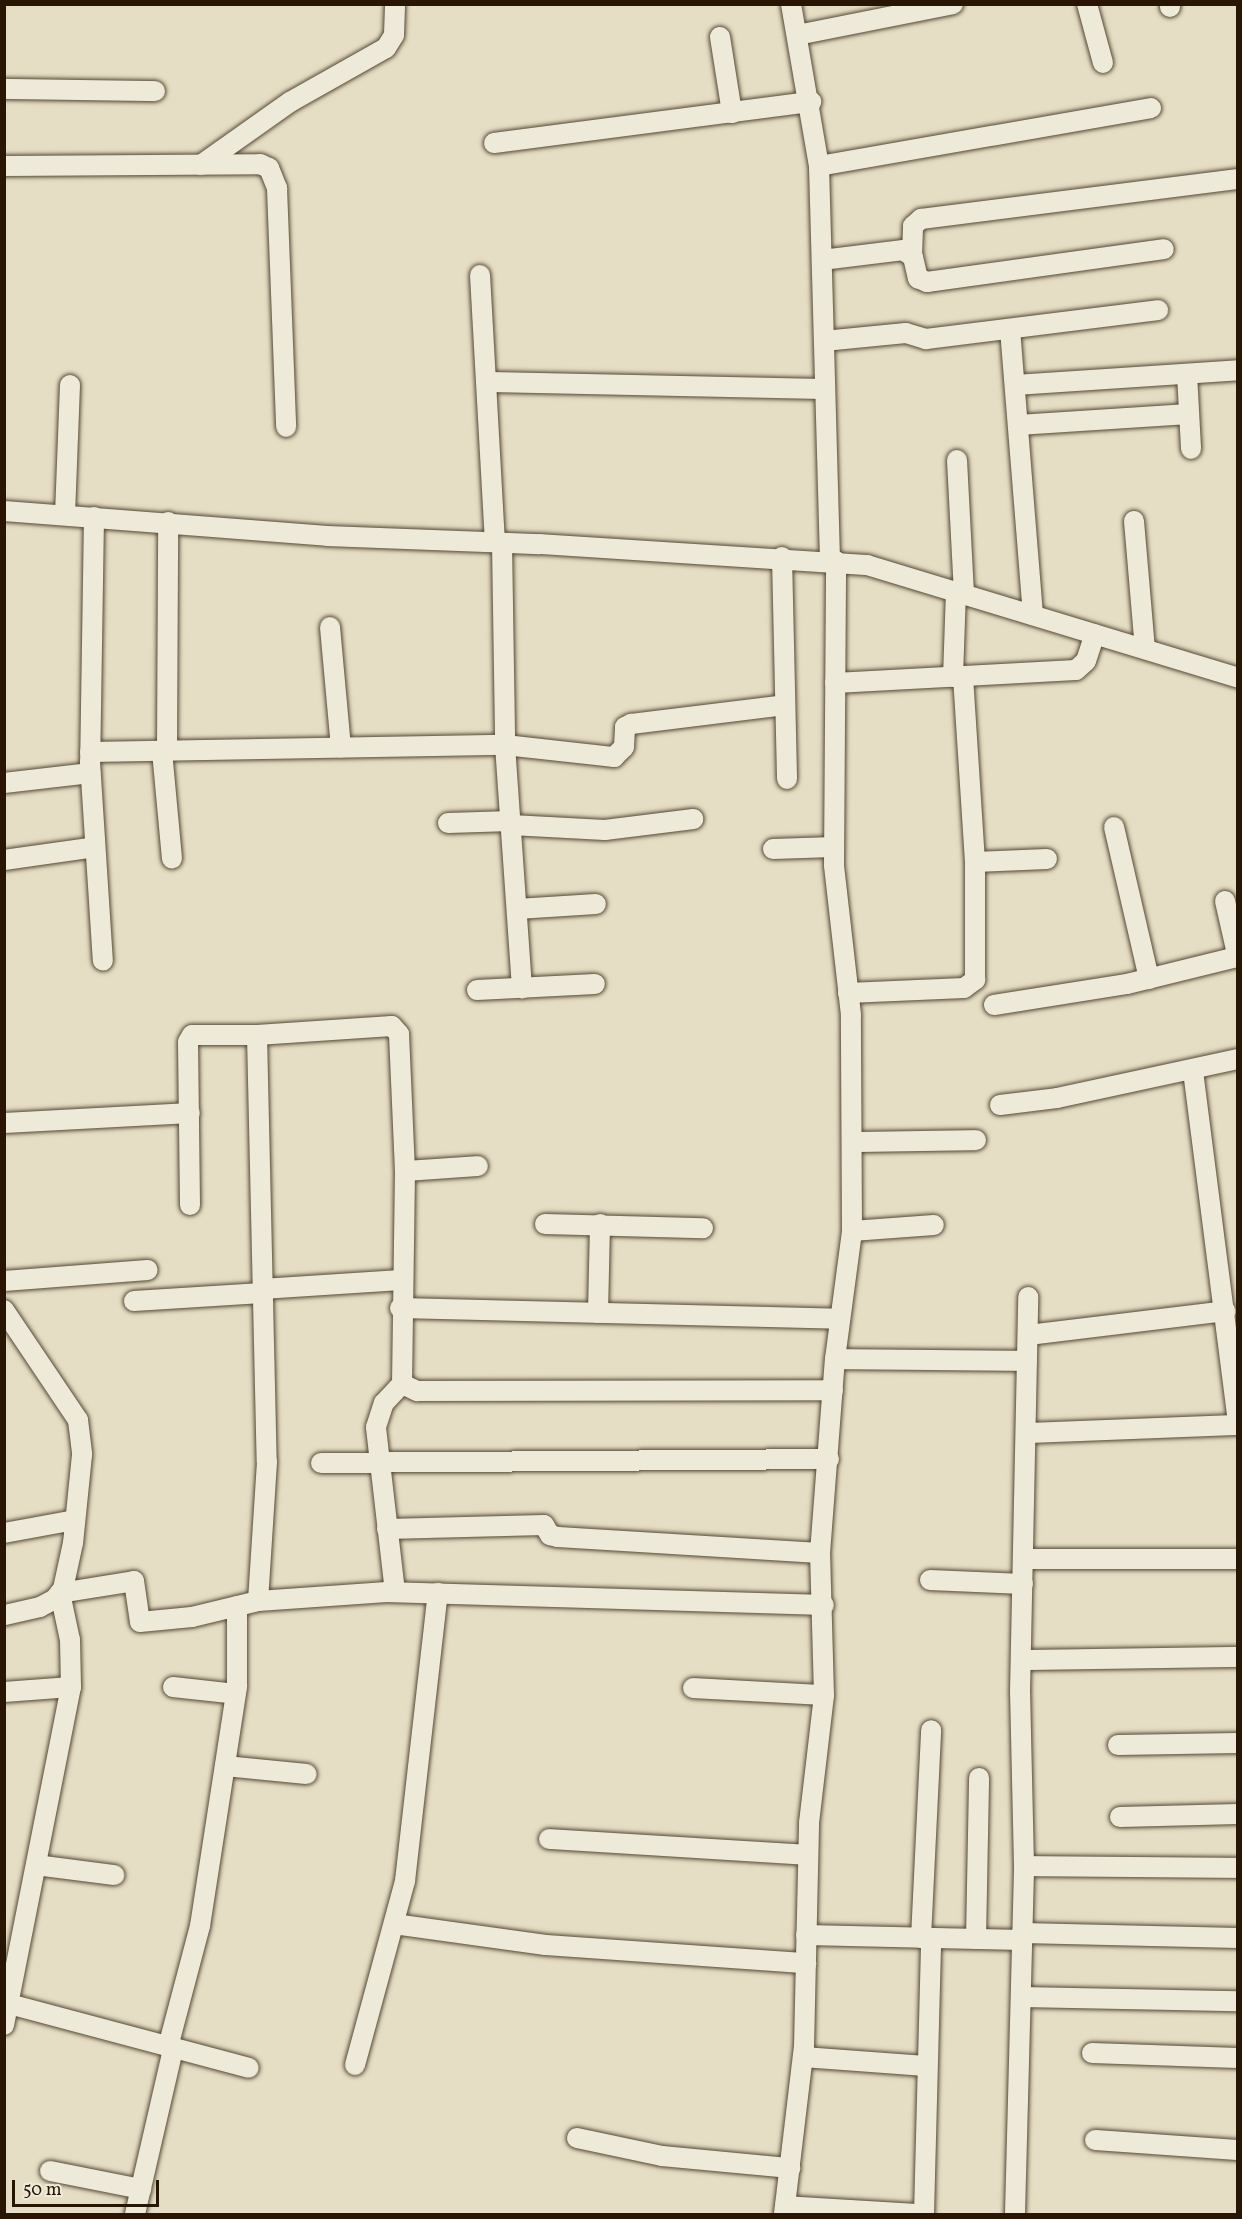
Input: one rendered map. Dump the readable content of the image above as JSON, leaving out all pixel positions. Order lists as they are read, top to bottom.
{
  "scale_bar": "50 m"
}
